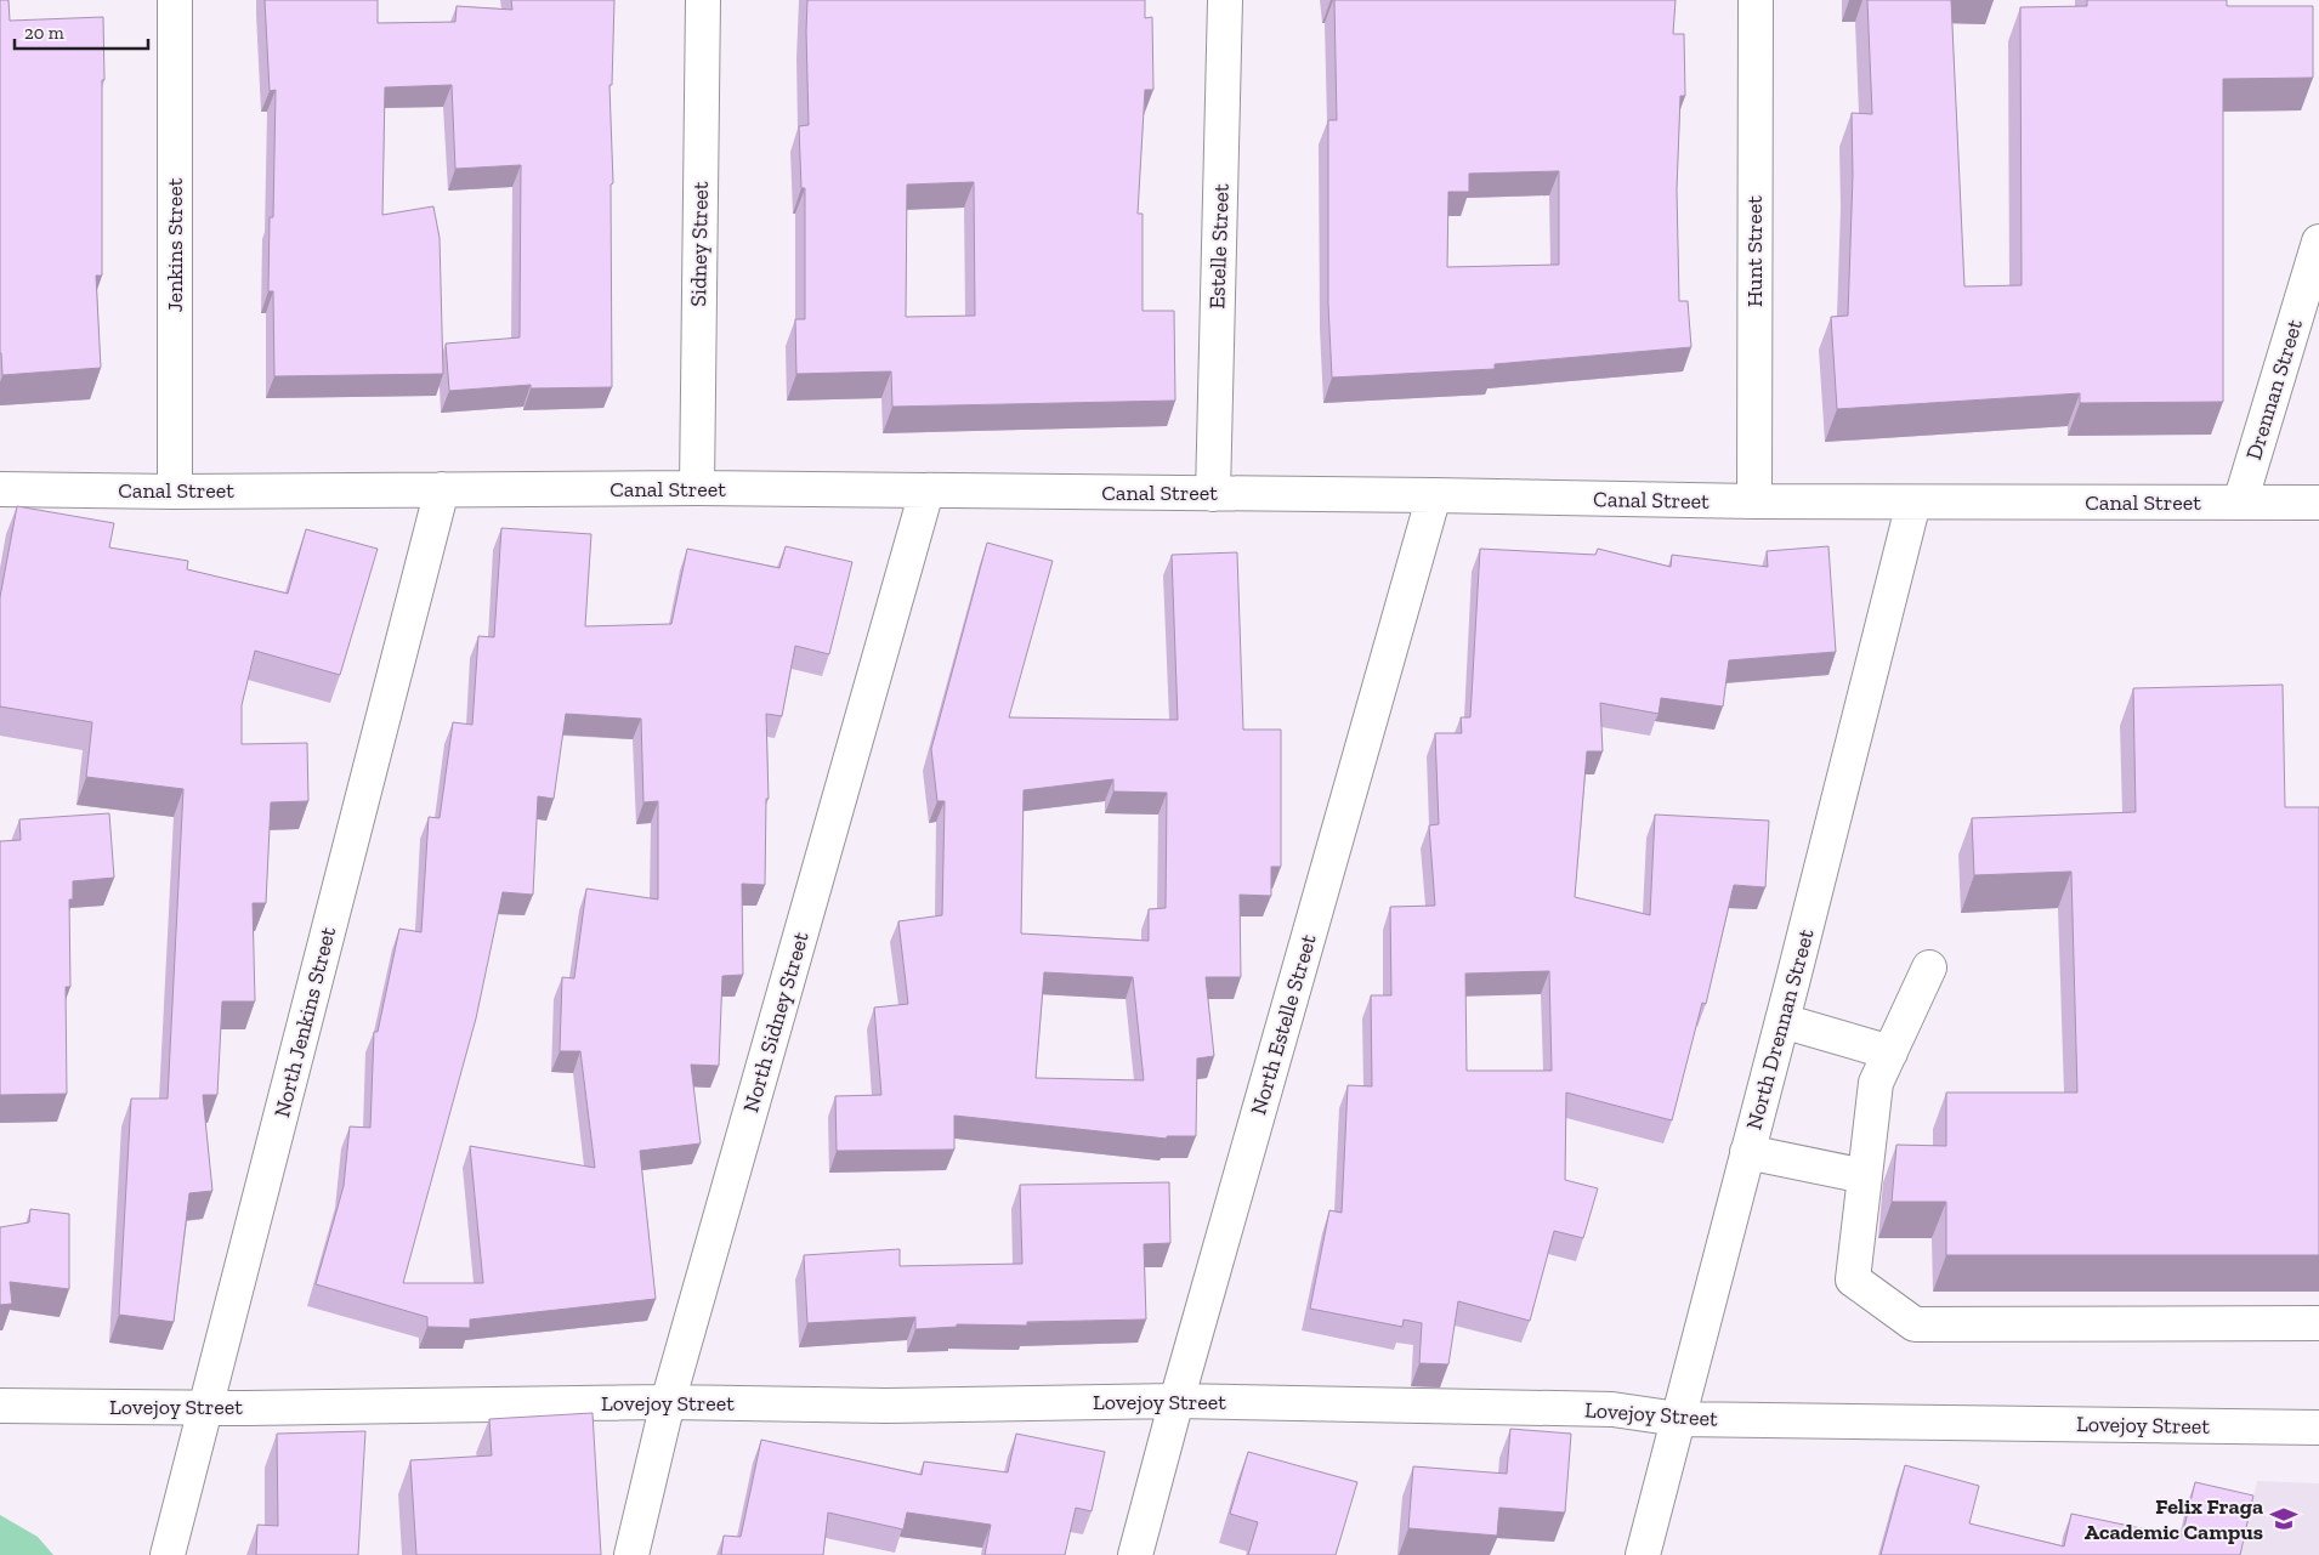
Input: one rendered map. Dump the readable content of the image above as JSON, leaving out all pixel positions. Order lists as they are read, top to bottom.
{
  "streets": {
    "street": [
      "Sidney Street",
      "Jenkins Street",
      "Estelle Street",
      "Hunt Street",
      "Drennan Street",
      "Canal Street",
      "North Jenkins Street",
      "North Sidney Street",
      "North Estelle Street",
      "North Drennan Street",
      "Lovejoy Street"
    ]
  },
  "crossings": [
    ["Sidney Street", "Canal Street"],
    ["Jenkins Street", "Canal Street"],
    ["Estelle Street", "Canal Street"],
    ["Hunt Street", "Canal Street"],
    ["Drennan Street", "Canal Street"],
    ["Canal Street", "North Jenkins Street"],
    ["Canal Street", "North Sidney Street"],
    ["Canal Street", "North Estelle Street"],
    ["Canal Street", "North Drennan Street"],
    ["North Jenkins Street", "Lovejoy Street"],
    ["North Sidney Street", "Lovejoy Street"],
    ["North Estelle Street", "Lovejoy Street"],
    ["North Drennan Street", "Lovejoy Street"]
  ],
  "places": {
    "school or university": ["Felix Fraga Academic Campus"]
  },
  "scale_bar": "20 m"
}
